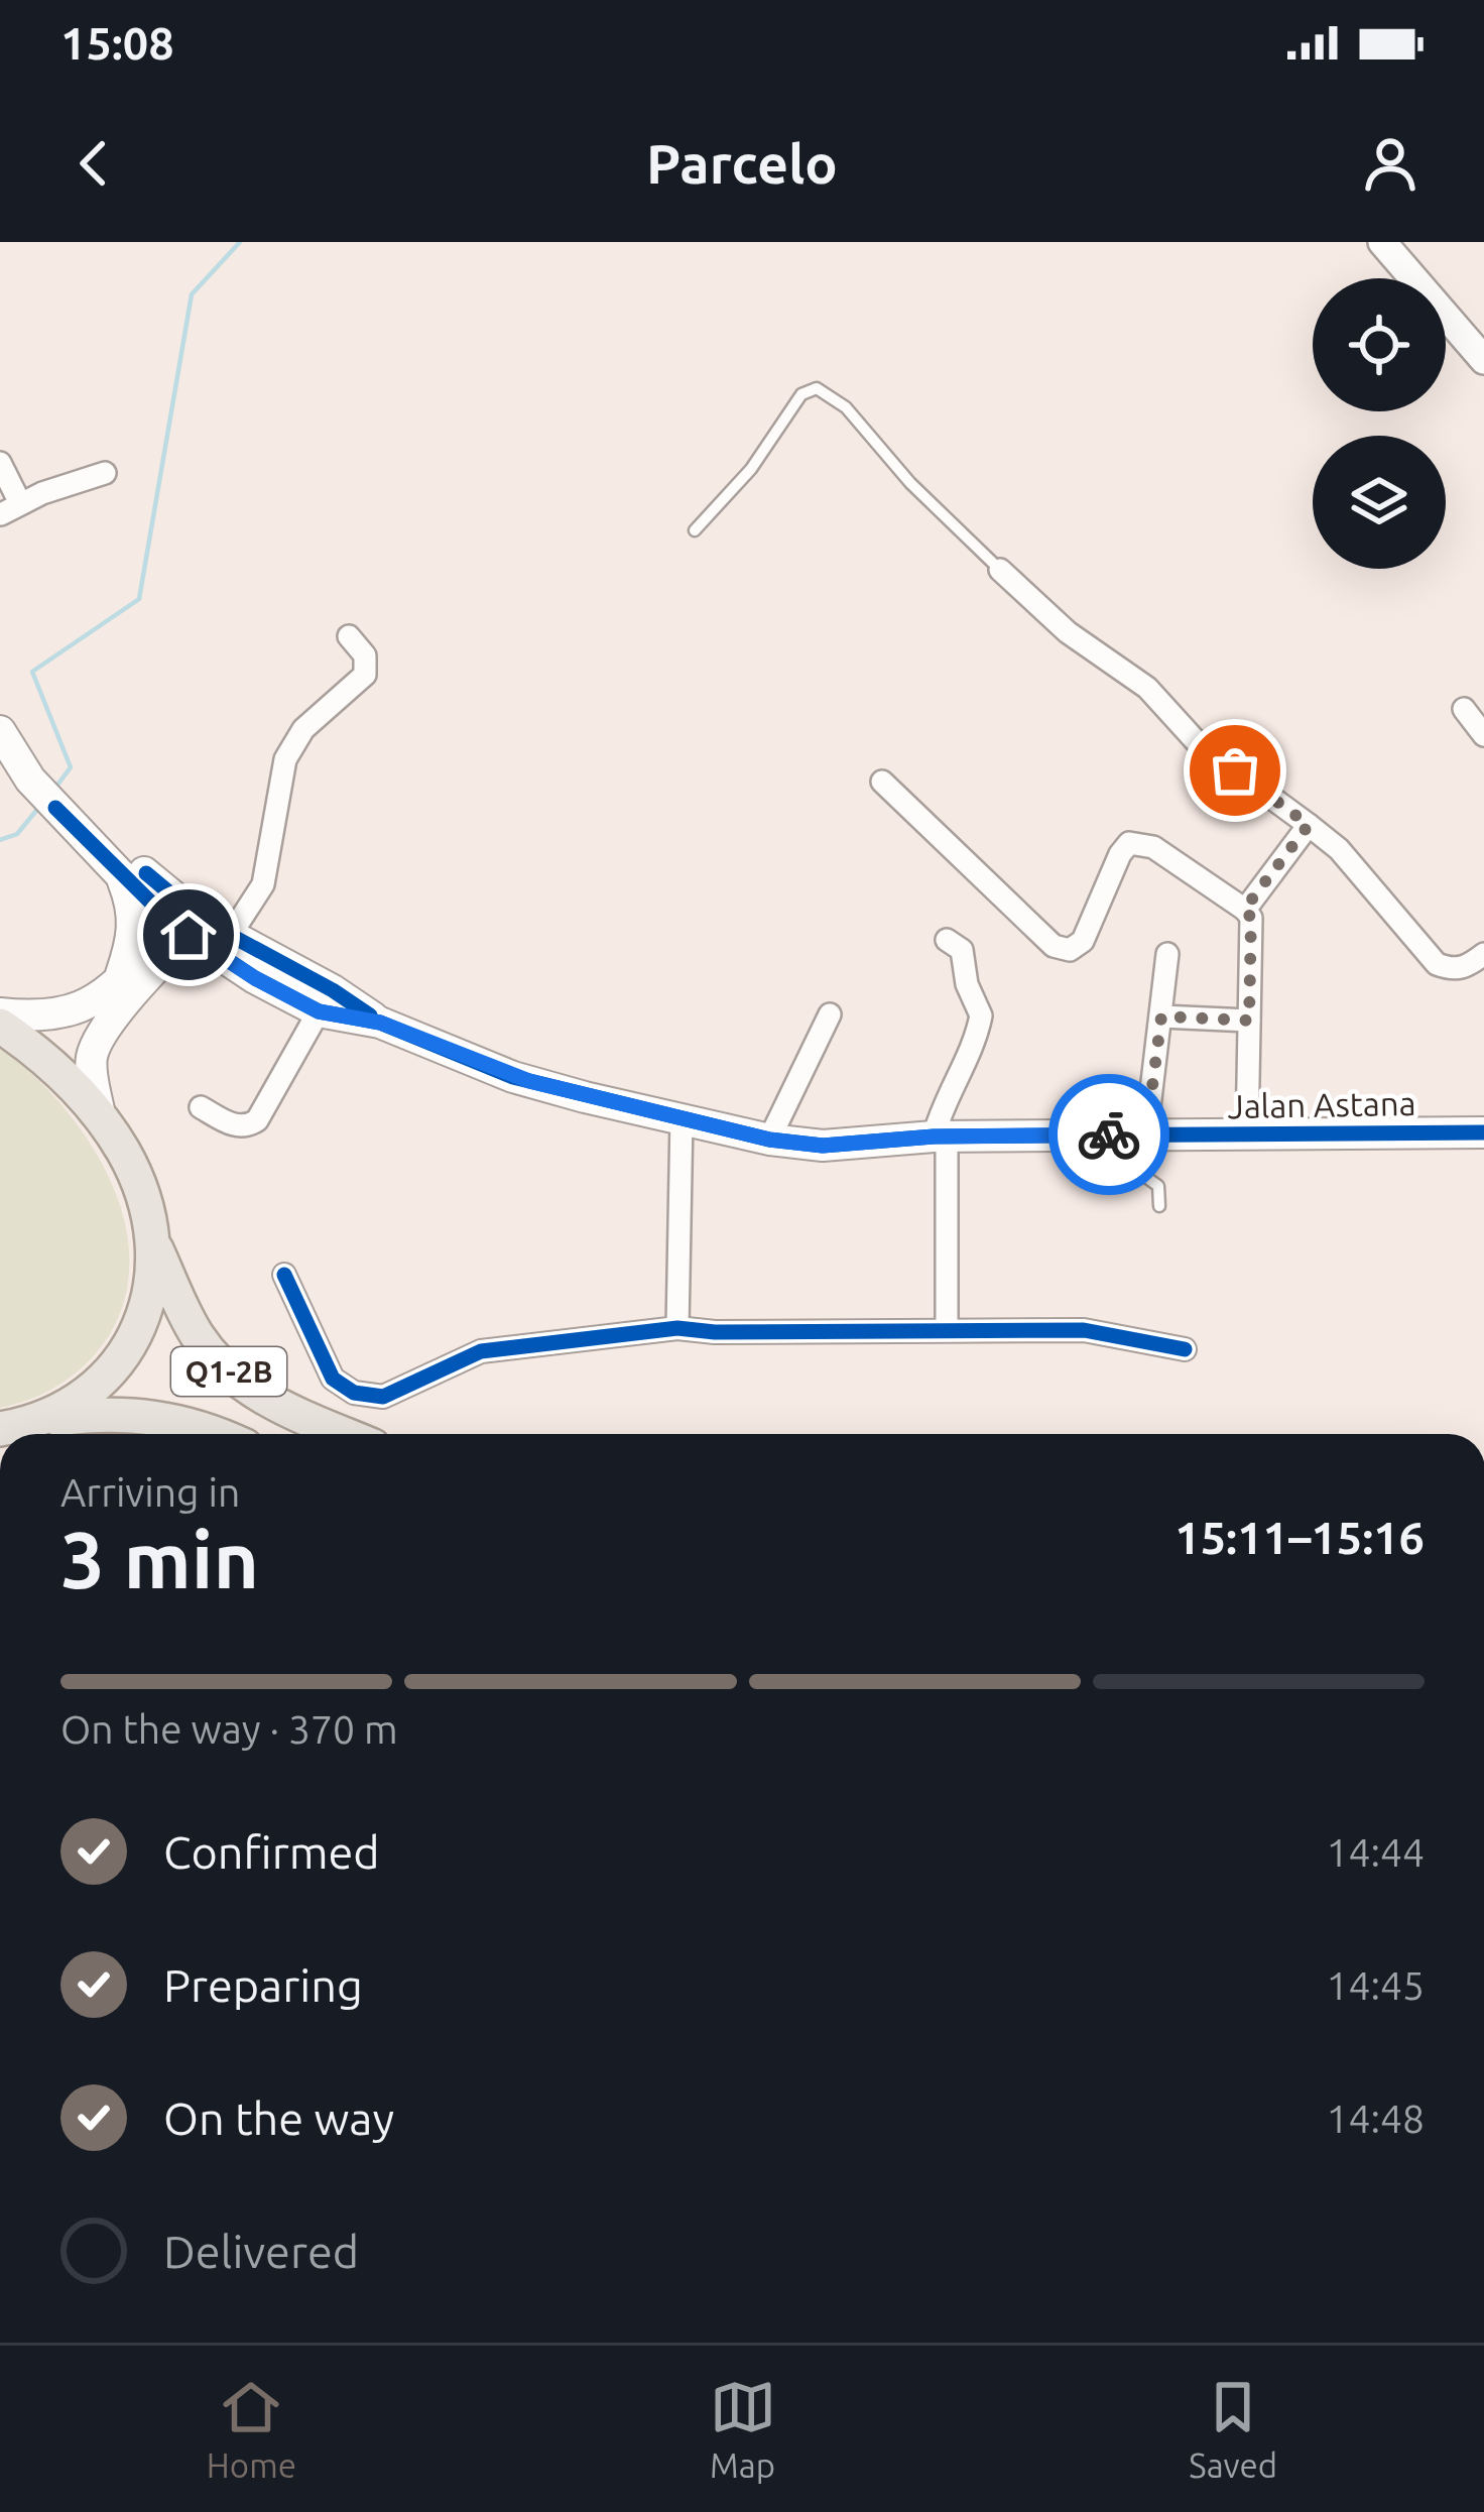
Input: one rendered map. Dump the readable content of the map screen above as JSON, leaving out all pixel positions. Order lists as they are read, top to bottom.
{
  "streets": {
    "main road": ["Jalan Astana", "Q1-2B"]
  },
  "page": {
    "status": "15:08",
    "header": "Parcelo",
    "heading": ["3 min", "Arriving in", "15:11–15:16"],
    "bar": "On the way · 370 m",
    "list": [
      ["Confirmed", "14:44"],
      ["Preparing", "14:45"],
      ["On the way", "14:48"],
      "Delivered"
    ],
    "tabs": ["Home", "Map", "Saved"]
  }
}
